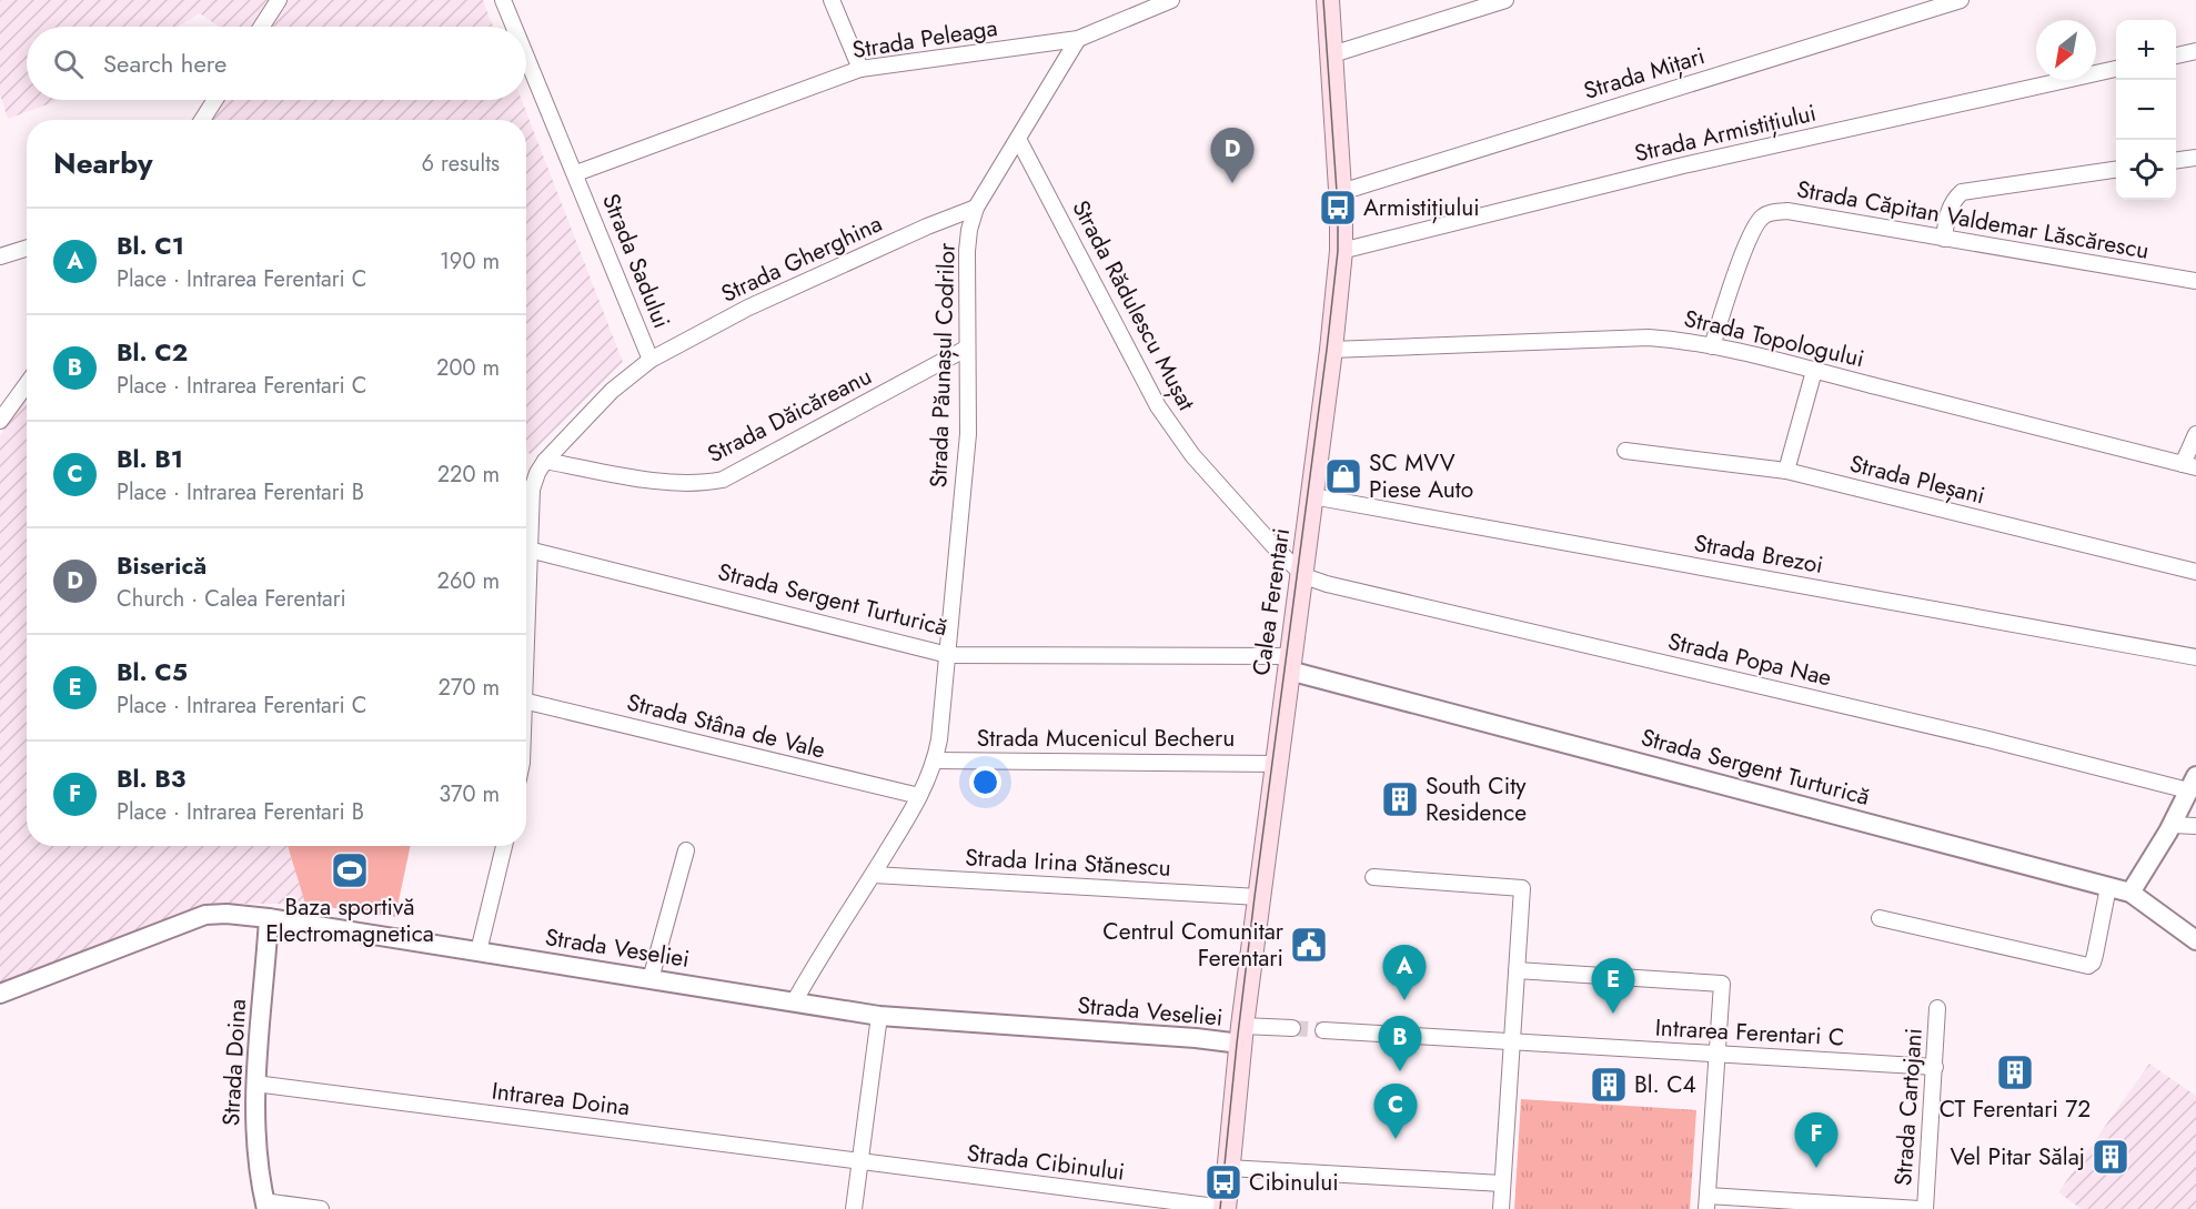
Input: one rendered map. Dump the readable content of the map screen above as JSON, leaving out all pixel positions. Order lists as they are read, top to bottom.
{
  "streets": {
    "main road": ["Calea Ferentari"],
    "street": [
      "Strada Peleaga",
      "Strada Mițari",
      "Strada Armistițiului",
      "Strada Căpitan Valdemar Lăscărescu",
      "Strada Gherghina",
      "Strada Sadului",
      "Strada Rădulescu Mușat",
      "Strada Topologului",
      "Strada Păunașul Codrilor",
      "Strada Dăicăreanu",
      "Strada Pleșani",
      "Strada Brezoi",
      "Strada Sergent Turturică",
      "Strada Popa Nae",
      "Strada Stâna de Vale",
      "Strada Mucenicul Becheru",
      "Strada Irina Stănescu",
      "Strada Veseliei",
      "Intrarea Ferentari C",
      "Strada Doina",
      "Intrarea Doina",
      "Strada Cartojani",
      "Strada Cibinului"
    ]
  },
  "crossings": [
    ["Strada Peleaga", "Strada Sadului"],
    ["Strada Peleaga", "Strada Păunașul Codrilor"],
    ["Strada Mițari", "Calea Ferentari"],
    ["Strada Armistițiului", "Calea Ferentari"],
    ["Strada Căpitan Valdemar Lăscărescu", "Strada Topologului"],
    ["Strada Gherghina", "Strada Sadului"],
    ["Strada Gherghina", "Strada Păunașul Codrilor"],
    ["Strada Sadului", "Strada Dăicăreanu"],
    ["Strada Sadului", "Strada Sergent Turturică"],
    ["Strada Rădulescu Mușat", "Strada Păunașul Codrilor"],
    ["Strada Rădulescu Mușat", "Calea Ferentari"],
    ["Strada Rădulescu Mușat", "Strada Popa Nae"],
    ["Strada Topologului", "Calea Ferentari"],
    ["Strada Păunașul Codrilor", "Strada Dăicăreanu"],
    ["Strada Păunașul Codrilor", "Strada Sergent Turturică"],
    ["Strada Păunașul Codrilor", "Strada Stâna de Vale"],
    ["Strada Păunașul Codrilor", "Strada Mucenicul Becheru"],
    ["Strada Păunașul Codrilor", "Strada Irina Stănescu"],
    ["Strada Păunașul Codrilor", "Strada Veseliei"],
    ["Strada Brezoi", "Calea Ferentari"],
    ["Strada Sergent Turturică", "Calea Ferentari"],
    ["Calea Ferentari", "Strada Popa Nae"],
    ["Calea Ferentari", "Strada Mucenicul Becheru"],
    ["Calea Ferentari", "Strada Irina Stănescu"],
    ["Calea Ferentari", "Strada Veseliei"],
    ["Calea Ferentari", "Strada Cibinului"],
    ["Strada Veseliei", "Strada Doina"],
    ["Intrarea Ferentari C", "Strada Cartojani"],
    ["Strada Doina", "Intrarea Doina"],
    ["Intrarea Doina", "Strada Cibinului"]
  ],
  "places": {
    "bus stop": ["Armistițiului", "Cibinului"],
    "shop": ["SC MVV Piese Auto"],
    "building": [
      "South City Residence",
      "CT Ferentari 72",
      "Bl. C4",
      "Vel Pitar Sălaj"
    ],
    "sports": ["Baza sportivă Electromagnetica"],
    "public building": ["Centrul Comunitar Ferentari"]
  },
  "north": "bottom left",
  "page": {
    "map_buttons": ["+", "−"],
    "search": "Search here",
    "heading": ["Nearby", "6 results"],
    "pins": [
      "D",
      "A",
      "E",
      "B",
      "C",
      "F"
    ],
    "list": [
      {
        "mark": "A",
        "name": "Bl. C1",
        "note": "Place · Intrarea Ferentari C",
        "value": "190 m"
      },
      {
        "mark": "B",
        "name": "Bl. C2",
        "note": "Place · Intrarea Ferentari C",
        "value": "200 m"
      },
      {
        "mark": "C",
        "name": "Bl. B1",
        "note": "Place · Intrarea Ferentari B",
        "value": "220 m"
      },
      {
        "mark": "D",
        "name": "Biserică",
        "note": "Church · Calea Ferentari",
        "value": "260 m"
      },
      {
        "mark": "E",
        "name": "Bl. C5",
        "note": "Place · Intrarea Ferentari C",
        "value": "270 m"
      },
      {
        "mark": "F",
        "name": "Bl. B3",
        "note": "Place · Intrarea Ferentari B",
        "value": "370 m"
      }
    ]
  }
}
